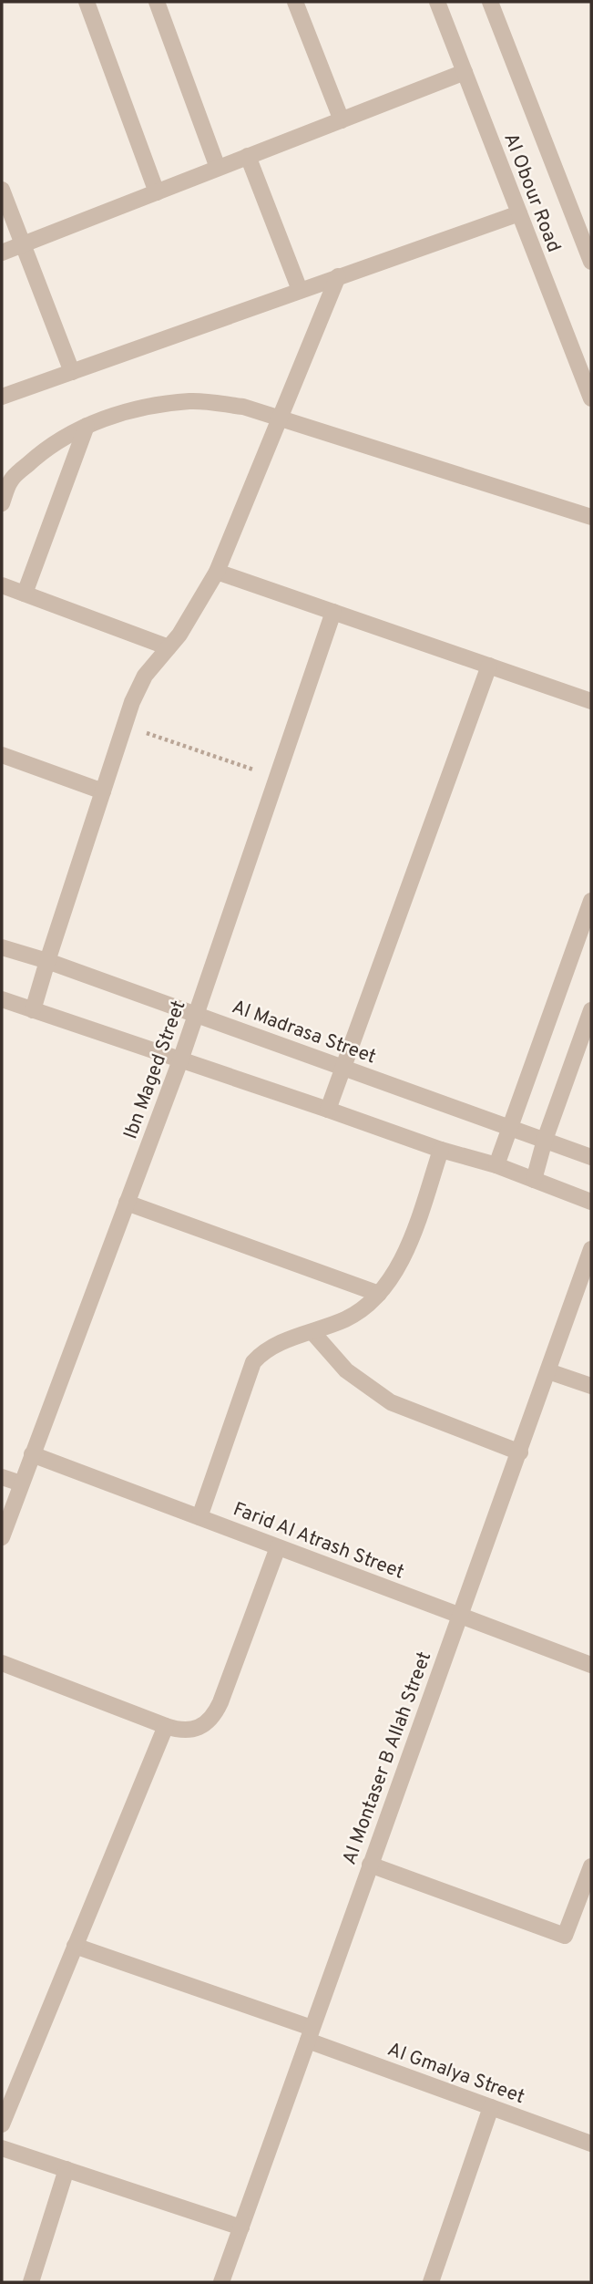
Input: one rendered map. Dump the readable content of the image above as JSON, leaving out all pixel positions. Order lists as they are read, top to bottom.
{
  "streets": {
    "street": [
      "Al Obour Road",
      "Al Madrasa Street",
      "Ibn Maged Street",
      "Farid Al Atrash Street",
      "Al Montaser B Allah Street",
      "Al Gmalya Street"
    ]
  },
  "crossings": [
    ["Al Madrasa Street", "Ibn Maged Street"],
    ["Ibn Maged Street", "Farid Al Atrash Street"],
    ["Farid Al Atrash Street", "Al Montaser B Allah Street"],
    ["Al Montaser B Allah Street", "Al Gmalya Street"]
  ]
}
